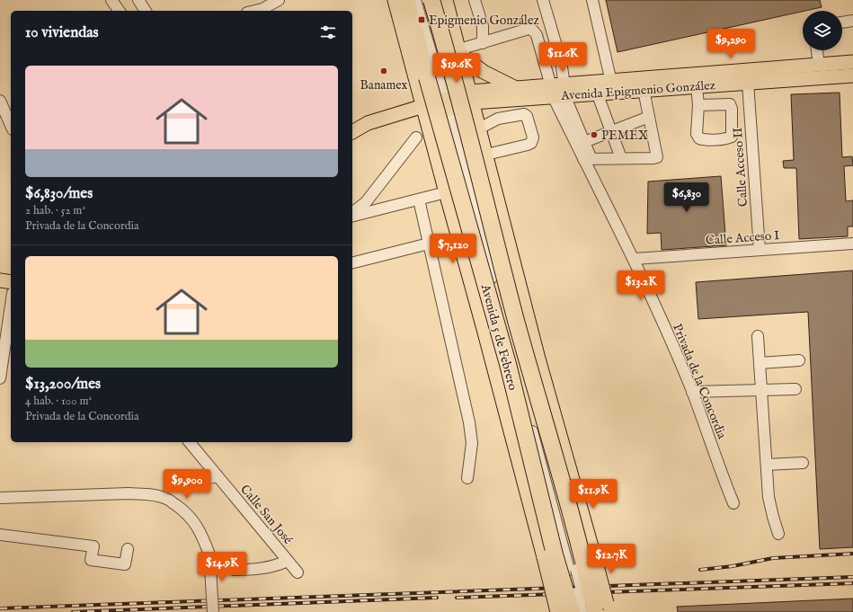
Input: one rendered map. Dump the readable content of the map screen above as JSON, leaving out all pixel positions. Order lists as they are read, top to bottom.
{
  "streets": {
    "highway": ["Avenida 5 de Febrero"],
    "main road": ["Avenida Epigmenio González"],
    "street": [
      "Calle Acceso II",
      "Calle Acceso I",
      "Privada de la Concordia",
      "Calle San José"
    ]
  },
  "crossings": [
    ["Avenida Epigmenio González", "Calle Acceso II"],
    ["Avenida Epigmenio González", "Avenida 5 de Febrero"],
    ["Avenida Epigmenio González", "Privada de la Concordia"],
    ["Calle Acceso II", "Calle Acceso I"],
    ["Calle Acceso I", "Privada de la Concordia"]
  ],
  "places": {
    "transit": ["Epigmenio González"],
    "other": ["Banamex", "PEMEX"]
  },
  "page": {
    "heading": "10 viviendas",
    "price": [
      "$9,290",
      "$11.6K",
      "$19.6K",
      "$6,830",
      "$7,120",
      "$13.2K",
      "$9,900",
      "$11.9K",
      "$12.7K",
      "$14.9K"
    ],
    "list": [
      {
        "name": "$6,830/mes",
        "note": "2 hab. · 52 m² · Privada de la Concordia"
      },
      {
        "name": "$13,200/mes",
        "note": "4 hab. · 100 m² · Privada de la Concordia"
      }
    ]
  }
}
